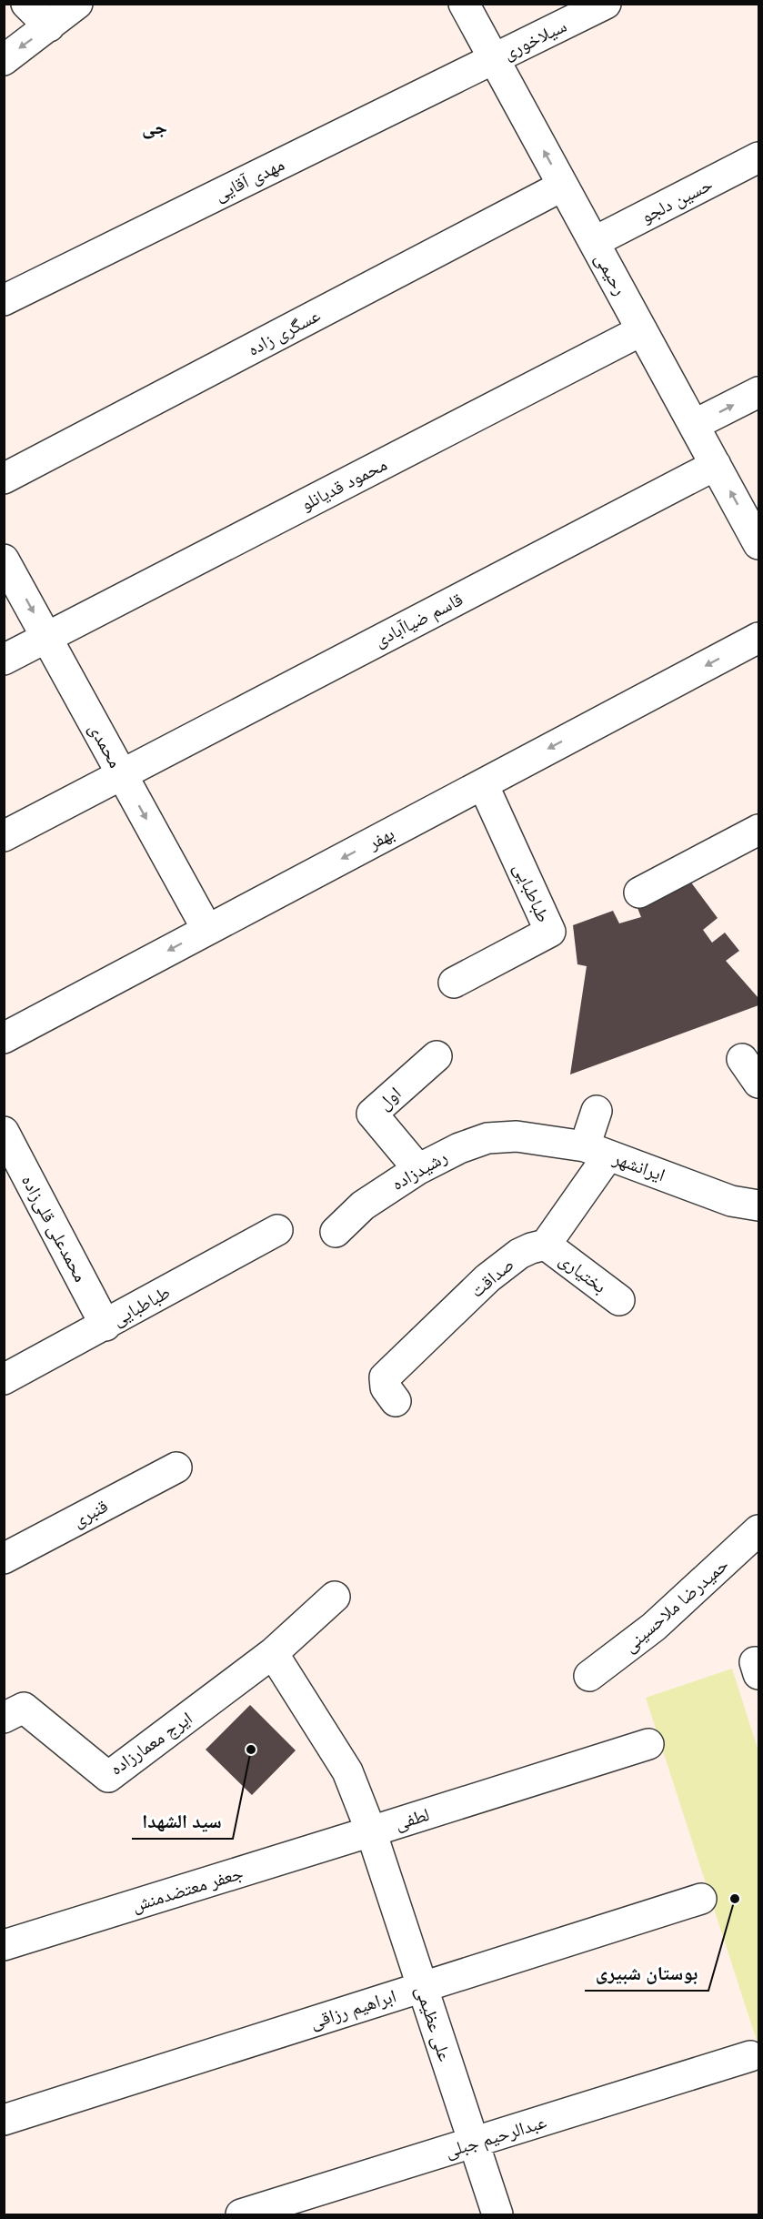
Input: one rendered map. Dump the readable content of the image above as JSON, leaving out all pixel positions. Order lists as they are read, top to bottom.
{
  "streets": {
    "street": [
      "سیلاخوری",
      "مهدی آقایی",
      "حسین دلجو",
      "رحیمی",
      "عسگری زاده",
      "محمود قدیانلو",
      "قاسم ضیاآبادی",
      "محمدی",
      "بهفر",
      "طباطبایی",
      "اول",
      "ایرانشهر",
      "رشیدزاده",
      "محمدعلی قلی‌زاده",
      "بختیاری",
      "صداقت",
      "قنبری",
      "حمیدرضا ملاحسینی",
      "ایرج معمارزاده",
      "لطفی",
      "جعفر معتضدمنش",
      "ابراهیم رزاقی",
      "علی عظیمی",
      "عبدالرحیم جبلی"
    ]
  },
  "crossings": [
    ["سیلاخوری", "مهدی آقایی"],
    ["سیلاخوری", "رحیمی"],
    ["مهدی آقایی", "رحیمی"],
    ["حسین دلجو", "رحیمی"],
    ["رحیمی", "عسگری زاده"],
    ["رحیمی", "محمود قدیانلو"],
    ["رحیمی", "قاسم ضیاآبادی"],
    ["محمود قدیانلو", "محمدی"],
    ["قاسم ضیاآبادی", "محمدی"],
    ["محمدی", "بهفر"],
    ["بهفر", "طباطبایی"],
    ["طباطبایی", "محمدعلی قلی‌زاده"],
    ["اول", "رشیدزاده"],
    ["ایرانشهر", "رشیدزاده"],
    ["بختیاری", "صداقت"],
    ["ایرج معمارزاده", "لطفی"],
    ["لطفی", "جعفر معتضدمنش"],
    ["لطفی", "علی عظیمی"],
    ["جعفر معتضدمنش", "علی عظیمی"],
    ["ابراهیم رزاقی", "علی عظیمی"],
    ["علی عظیمی", "عبدالرحیم جبلی"]
  ],
  "one_way": ["رحیمی", "محمدی", "بهفر"],
  "districts": ["جی"],
  "places": ["سید الشهدا", "بوستان شبیری"]
}
